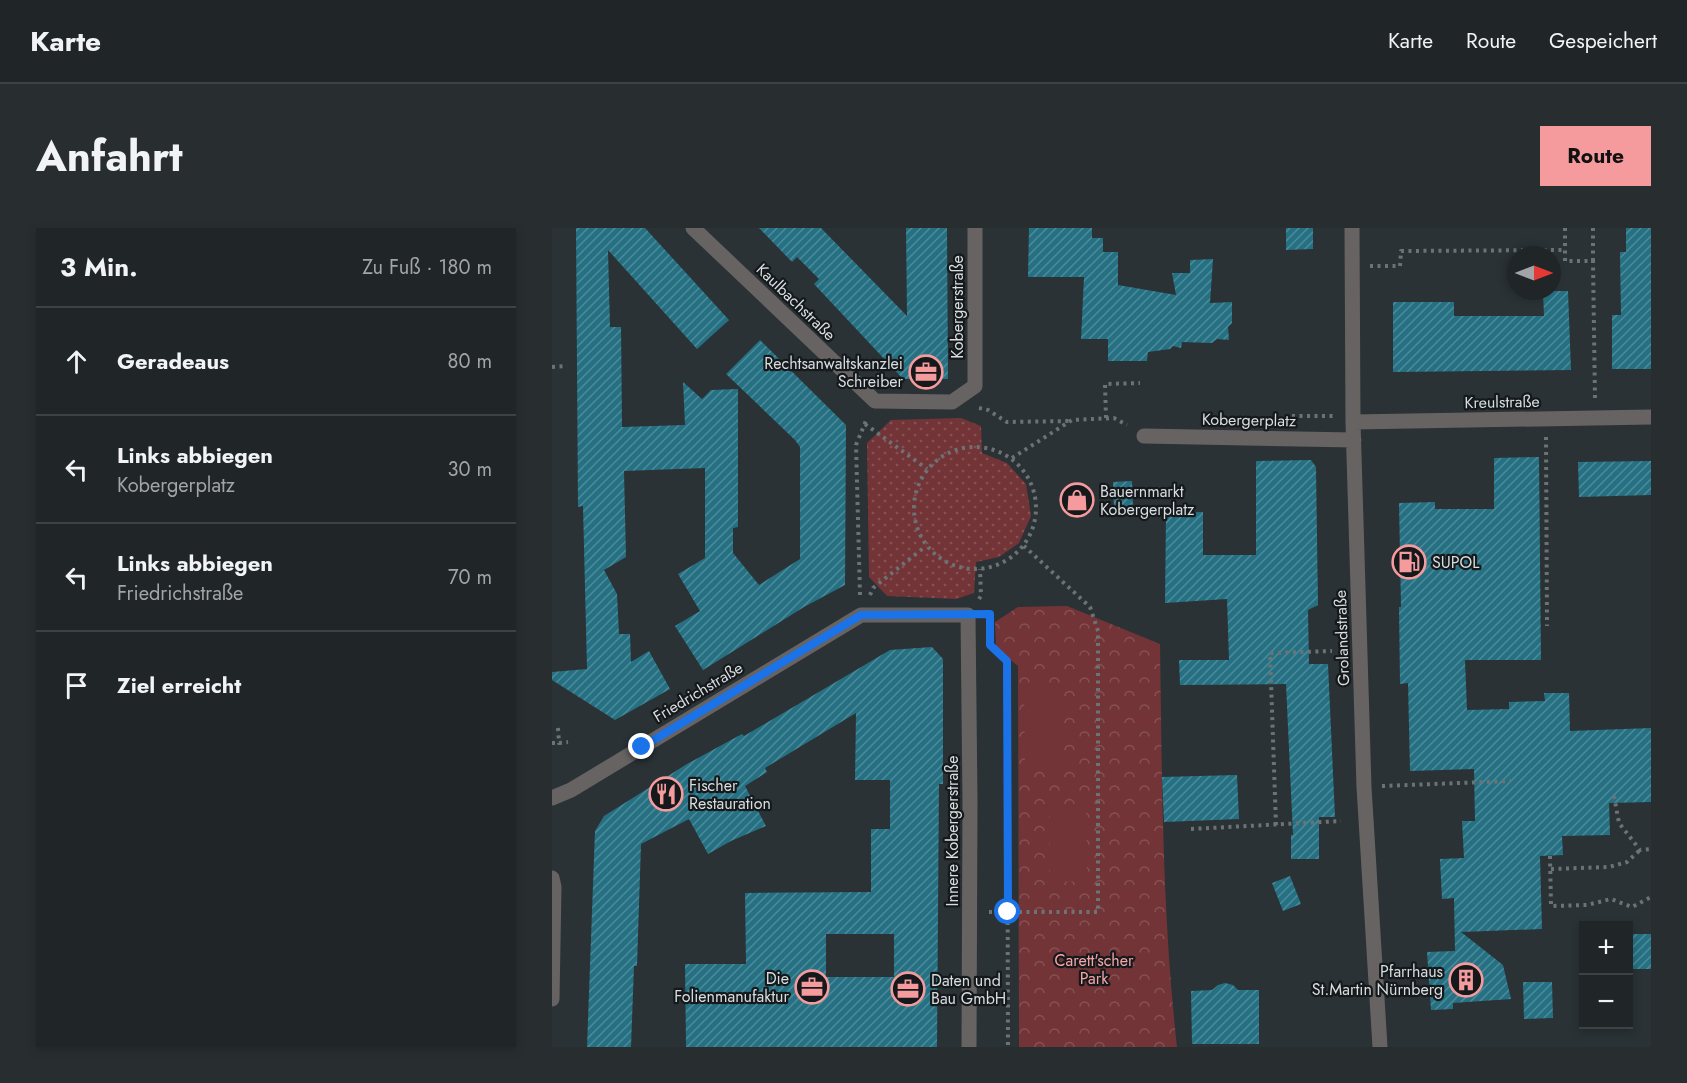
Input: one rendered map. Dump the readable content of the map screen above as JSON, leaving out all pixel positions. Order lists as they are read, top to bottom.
{
  "streets": {
    "street": [
      "Kaulbachstraße",
      "Kobergerstraße",
      "Kreulstraße",
      "Kobergerplatz",
      "Grolandstraße",
      "Friedrichstraße",
      "Innere Kobergerstraße"
    ]
  },
  "crossings": [
    ["Kreulstraße", "Grolandstraße"],
    ["Kobergerplatz", "Grolandstraße"]
  ],
  "parks": ["Carett'scher Park"],
  "places": {
    "office": ["Rechtsanwaltskanzlei Schreiber", "Die Folienmanufaktur", "Daten und Bau GmbH"],
    "shop": ["Bauernmarkt Kobergerplatz"],
    "fuel station": ["SUPOL"],
    "restaurant": ["Fischer Restauration"],
    "building": ["Pfarrhaus St.Martin Nürnberg"]
  },
  "north": "right",
  "page": {
    "header": "Karte",
    "nav": ["Karte", "Route", "Gespeichert"],
    "title": "Anfahrt",
    "buttons": "Route",
    "heading": ["3 Min.", "Zu Fuß · 180 m"],
    "list": [
      ["Geradeaus", "80 m"],
      ["Links abbiegen", "Kobergerplatz", "30 m"],
      ["Links abbiegen", "Friedrichstraße", "70 m"],
      "Ziel erreicht"
    ],
    "map_buttons": ["+", "−"]
  }
}
